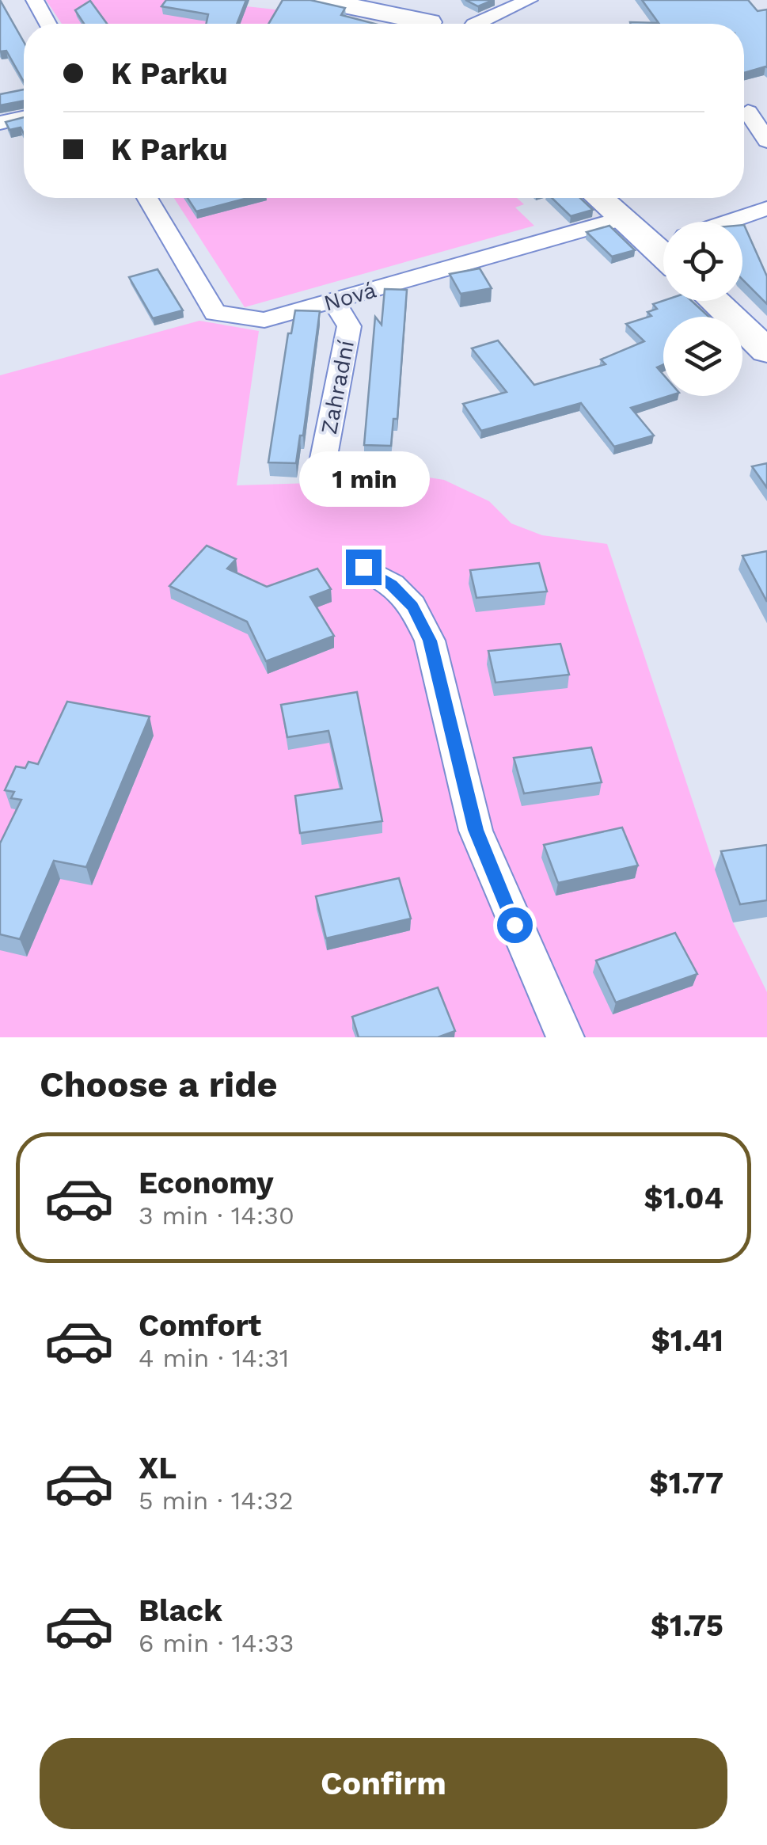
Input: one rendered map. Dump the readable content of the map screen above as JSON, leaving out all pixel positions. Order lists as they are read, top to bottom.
{
  "streets": {
    "street": ["Nová", "Zahradní"]
  },
  "crossings": [
    ["Nová", "Zahradní"]
  ],
  "page": {
    "banner": ["K Parku", "K Parku"],
    "bubble": "1 min",
    "heading": "Choose a ride",
    "list": [
      {
        "name": "Economy",
        "note": "3 min · 14:30",
        "value": "$1.04"
      },
      {
        "name": "Comfort",
        "note": "4 min · 14:31",
        "value": "$1.41"
      },
      {
        "name": "XL",
        "note": "5 min · 14:32",
        "value": "$1.77"
      },
      {
        "name": "Black",
        "note": "6 min · 14:33",
        "value": "$1.75"
      }
    ],
    "buttons": "Confirm"
  }
}
